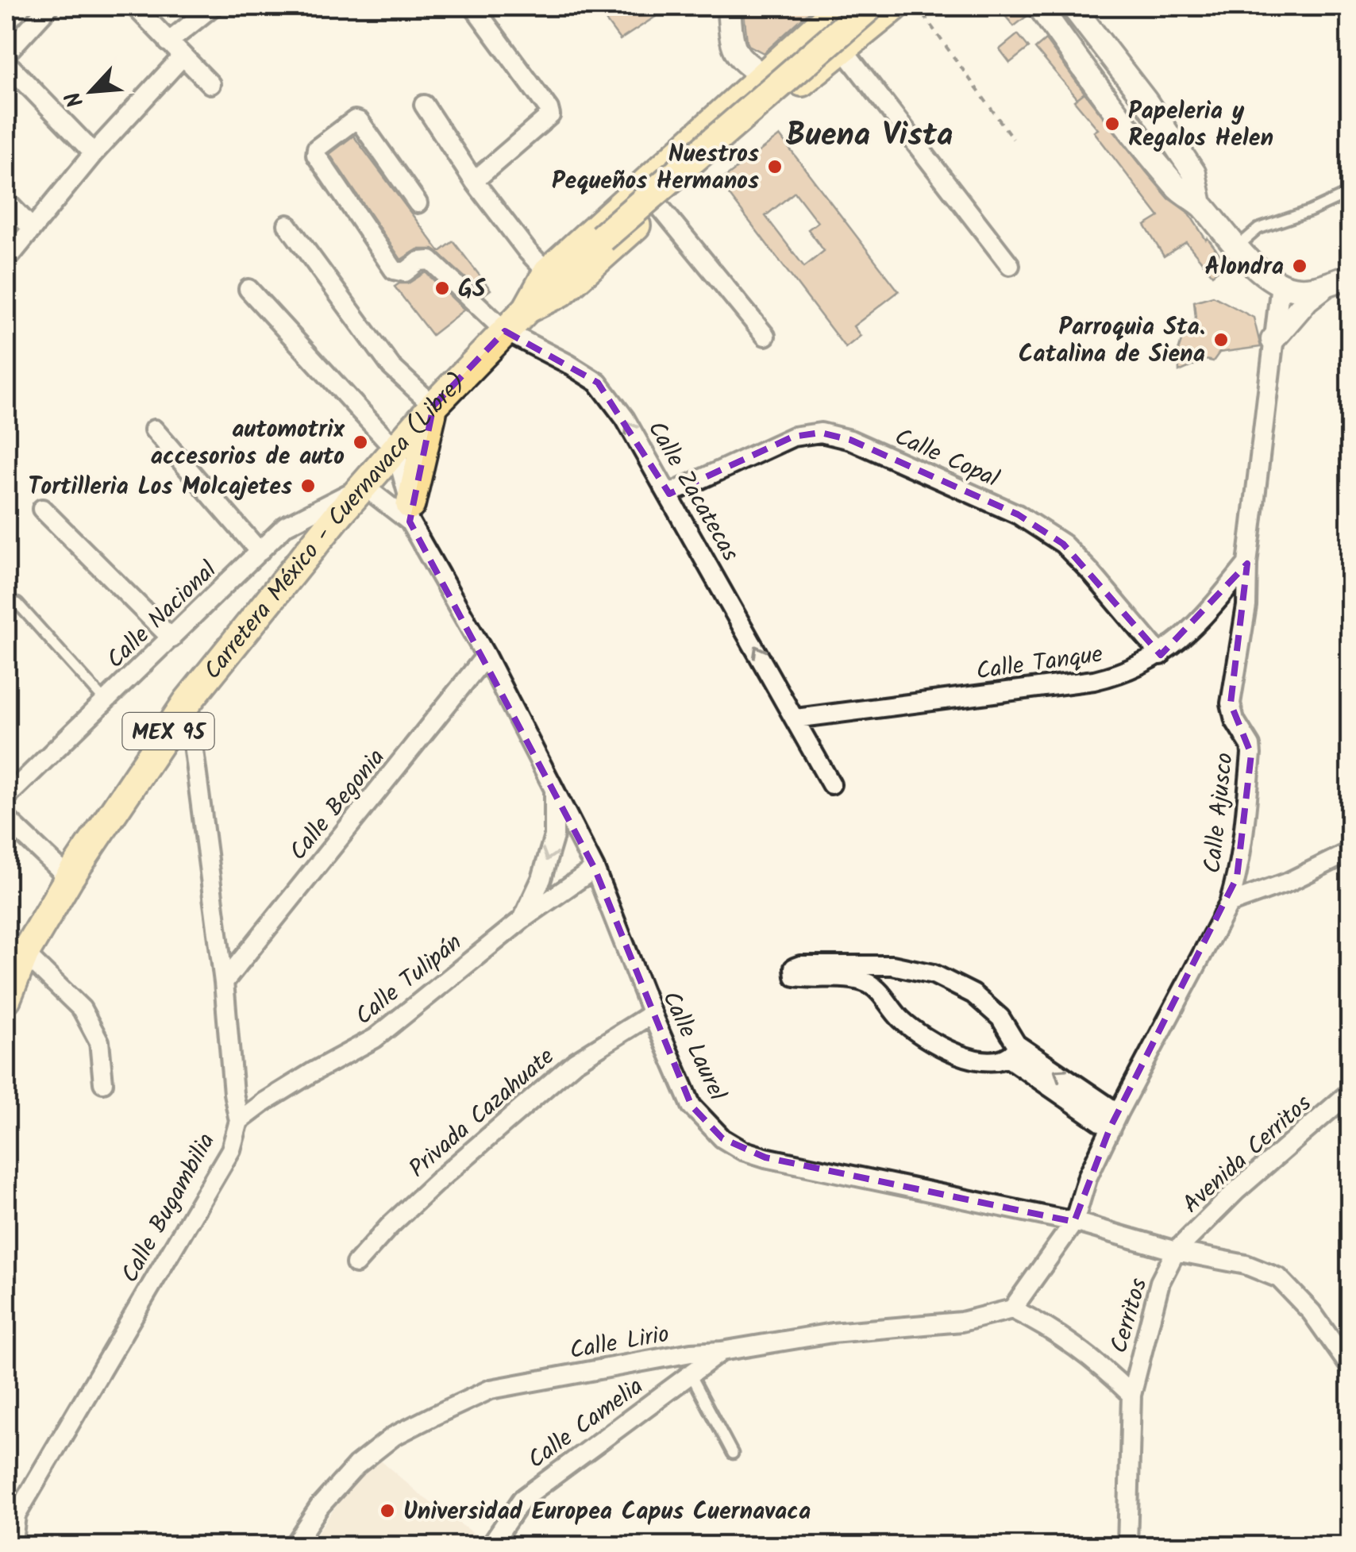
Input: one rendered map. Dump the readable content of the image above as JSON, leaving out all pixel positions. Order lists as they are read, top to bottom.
{
  "streets": {
    "main road": ["Carretera México - Cuernavaca (Libre)", "MEX 95"],
    "street": [
      "Calle Copal",
      "Calle Zacatecas",
      "Calle Nacional",
      "Calle Tanque",
      "Calle Begonia",
      "Calle Ajusco",
      "Calle Tulipán",
      "Calle Laurel",
      "Privada Cazahuate",
      "Avenida Cerritos",
      "Calle Bugambilia",
      "Cerritos",
      "Calle Lirio",
      "Calle Camelia"
    ]
  },
  "crossings": [
    ["Calle Copal", "Calle Zacatecas"],
    ["Calle Copal", "Calle Tanque"],
    ["Calle Zacatecas", "Carretera México - Cuernavaca (Libre)"],
    ["Calle Zacatecas", "Calle Tanque"],
    ["Carretera México - Cuernavaca (Libre)", "Calle Nacional"],
    ["Carretera México - Cuernavaca (Libre)", "Calle Laurel"],
    ["Carretera México - Cuernavaca (Libre)", "Calle Bugambilia"],
    ["Calle Nacional", "Calle Laurel"],
    ["Calle Tanque", "Calle Ajusco"],
    ["Calle Begonia", "Calle Laurel"],
    ["Calle Begonia", "Calle Bugambilia"],
    ["Calle Ajusco", "Calle Laurel"],
    ["Calle Ajusco", "Calle Lirio"],
    ["Calle Tulipán", "Calle Laurel"],
    ["Calle Tulipán", "Calle Bugambilia"],
    ["Calle Laurel", "Privada Cazahuate"],
    ["Calle Laurel", "Avenida Cerritos"],
    ["Calle Laurel", "Cerritos"],
    ["Avenida Cerritos", "Cerritos"],
    ["Calle Lirio", "Calle Camelia"]
  ],
  "one_way": ["Calle Zacatecas"],
  "districts": ["Buena Vista"],
  "places": [
    "Papeleria y Regalos Helen",
    "Nuestros Pequeños Hermanos",
    "Alondra",
    "GS",
    "Parroquia Sta. Catalina de Siena",
    "automotrix accesorios de auto",
    "Tortilleria Los Molcajetes",
    "Universidad Europea Capus Cuernavaca"
  ],
  "north": "bottom left"
}
